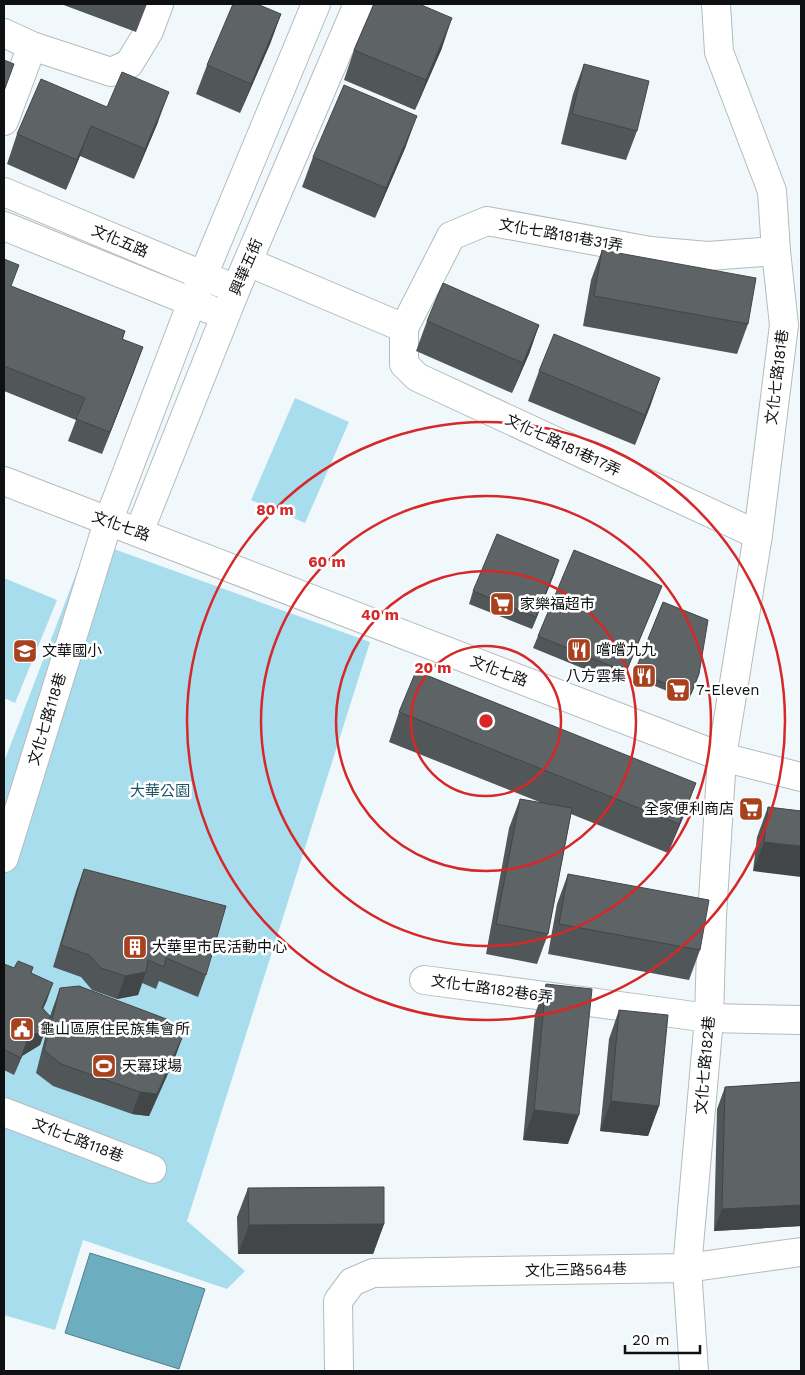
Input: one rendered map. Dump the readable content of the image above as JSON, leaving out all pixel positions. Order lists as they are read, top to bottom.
{
  "streets": {
    "street": [
      "文化七路181巷31弄",
      "文化五路",
      "興華五街",
      "文化七路181巷",
      "文化七路181巷17弄",
      "文化七路",
      "文化七路118巷",
      "文化七路182巷6弄",
      "文化七路182巷",
      "文化三路564巷"
    ]
  },
  "crossings": [
    ["文化七路181巷31弄", "文化七路181巷"],
    ["文化七路181巷31弄", "文化七路181巷17弄"],
    ["文化五路", "興華五街"],
    ["興華五街", "文化七路"],
    ["文化七路181巷", "文化七路181巷17弄"],
    ["文化七路181巷", "文化七路"],
    ["文化七路181巷", "文化七路182巷"],
    ["文化七路", "文化七路118巷"],
    ["文化七路", "文化七路182巷"],
    ["文化七路182巷6弄", "文化七路182巷"],
    ["文化七路182巷", "文化三路564巷"]
  ],
  "parks": ["大華公園"],
  "places": {
    "supermarket": ["家樂福超市", "7-Eleven", "全家便利商店"],
    "restaurant": ["嚐嚐九九", "八方雲集"],
    "school or university": ["文華國小"],
    "building": ["大華里市民活動中心"],
    "public building": ["龜山區原住民族集會所"],
    "sports": ["天冪球場"]
  },
  "scale_bar": "20 m",
  "rings": [
    "80 m",
    "60 m",
    "40 m",
    "20 m"
  ]
}
